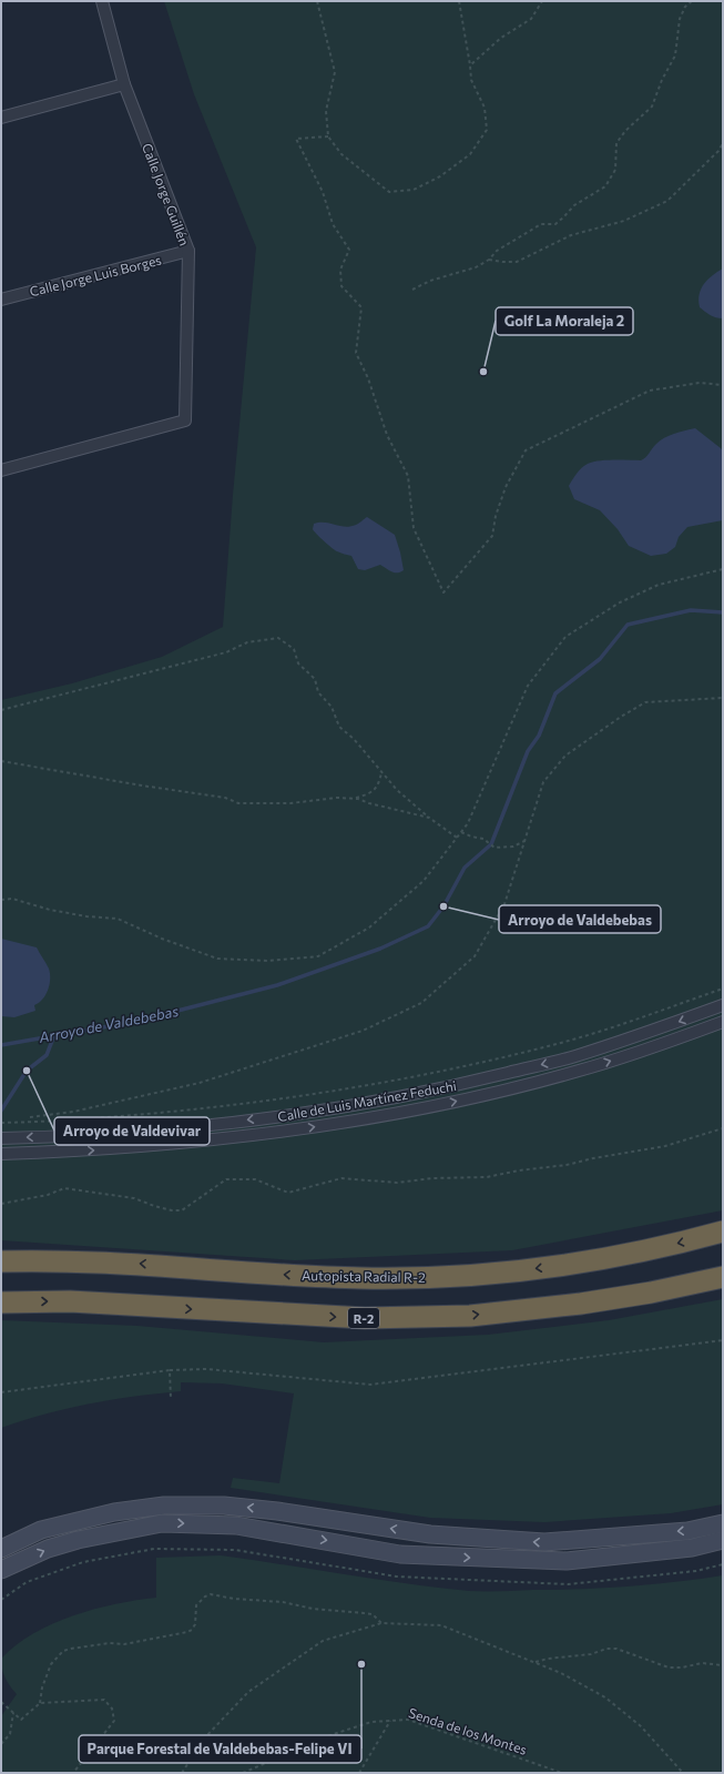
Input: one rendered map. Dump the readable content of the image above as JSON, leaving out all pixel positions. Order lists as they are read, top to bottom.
{
  "streets": {
    "highway": ["Autopista Radial R-2", "R-2"],
    "street": ["Calle Jorge Guillén", "Calle Jorge Luis Borges", "Calle de Luis Martínez Feduchi"],
    "path": ["Senda de los Montes"]
  },
  "crossings": [
    ["Calle Jorge Guillén", "Calle Jorge Luis Borges"]
  ],
  "water": ["Arroyo de Valdebebas"],
  "places": [
    "Golf La Moraleja 2",
    "Arroyo de Valdebebas",
    "Arroyo de Valdevivar",
    "Parque Forestal de Valdebebas-Felipe VI"
  ]
}
